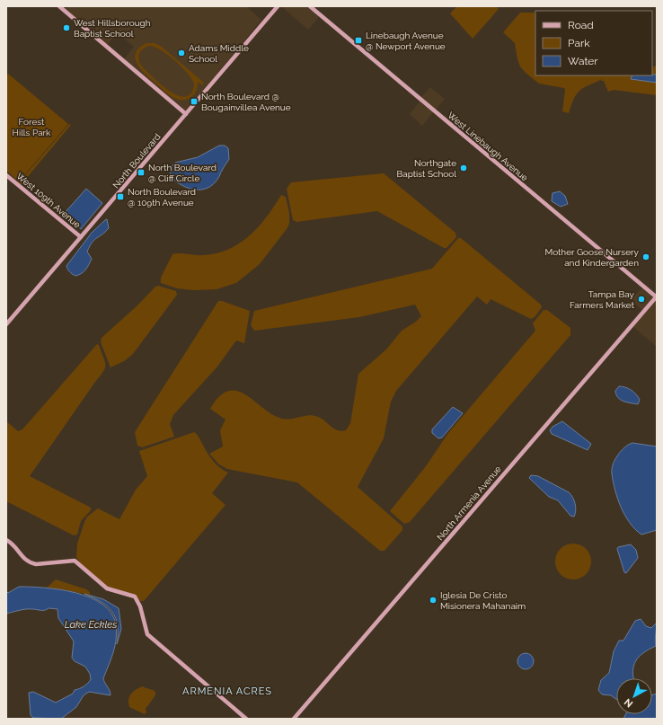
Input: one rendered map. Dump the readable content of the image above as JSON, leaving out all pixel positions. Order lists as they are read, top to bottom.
{
  "streets": {
    "street": [
      "West Linebaugh Avenue",
      "North Boulevard",
      "West 109th Avenue",
      "North Armenia Avenue"
    ]
  },
  "crossings": [
    ["West Linebaugh Avenue", "North Armenia Avenue"],
    ["North Boulevard", "West 109th Avenue"]
  ],
  "districts": ["ARMENIA ACRES"],
  "water": ["Lake Eckles"],
  "parks": ["Forest Hills Park"],
  "places": {
    "other": [
      "West Hillsborough Baptist School",
      "Adams Middle School",
      "Northgate Baptist School",
      "Mother Goose Nursery and Kindergarden",
      "Tampa Bay Farmers Market",
      "Iglesia De Cristo Misionera Mahanaim"
    ],
    "transit": [
      "Linebaugh Avenue @ Newport Avenue",
      "North Boulevard @ Bougainvillea Avenue",
      "North Boulevard @ Cliff Circle",
      "North Boulevard @ 109th Avenue"
    ]
  },
  "legend": ["Road", "Park", "Water"],
  "north": "bottom left"
}
